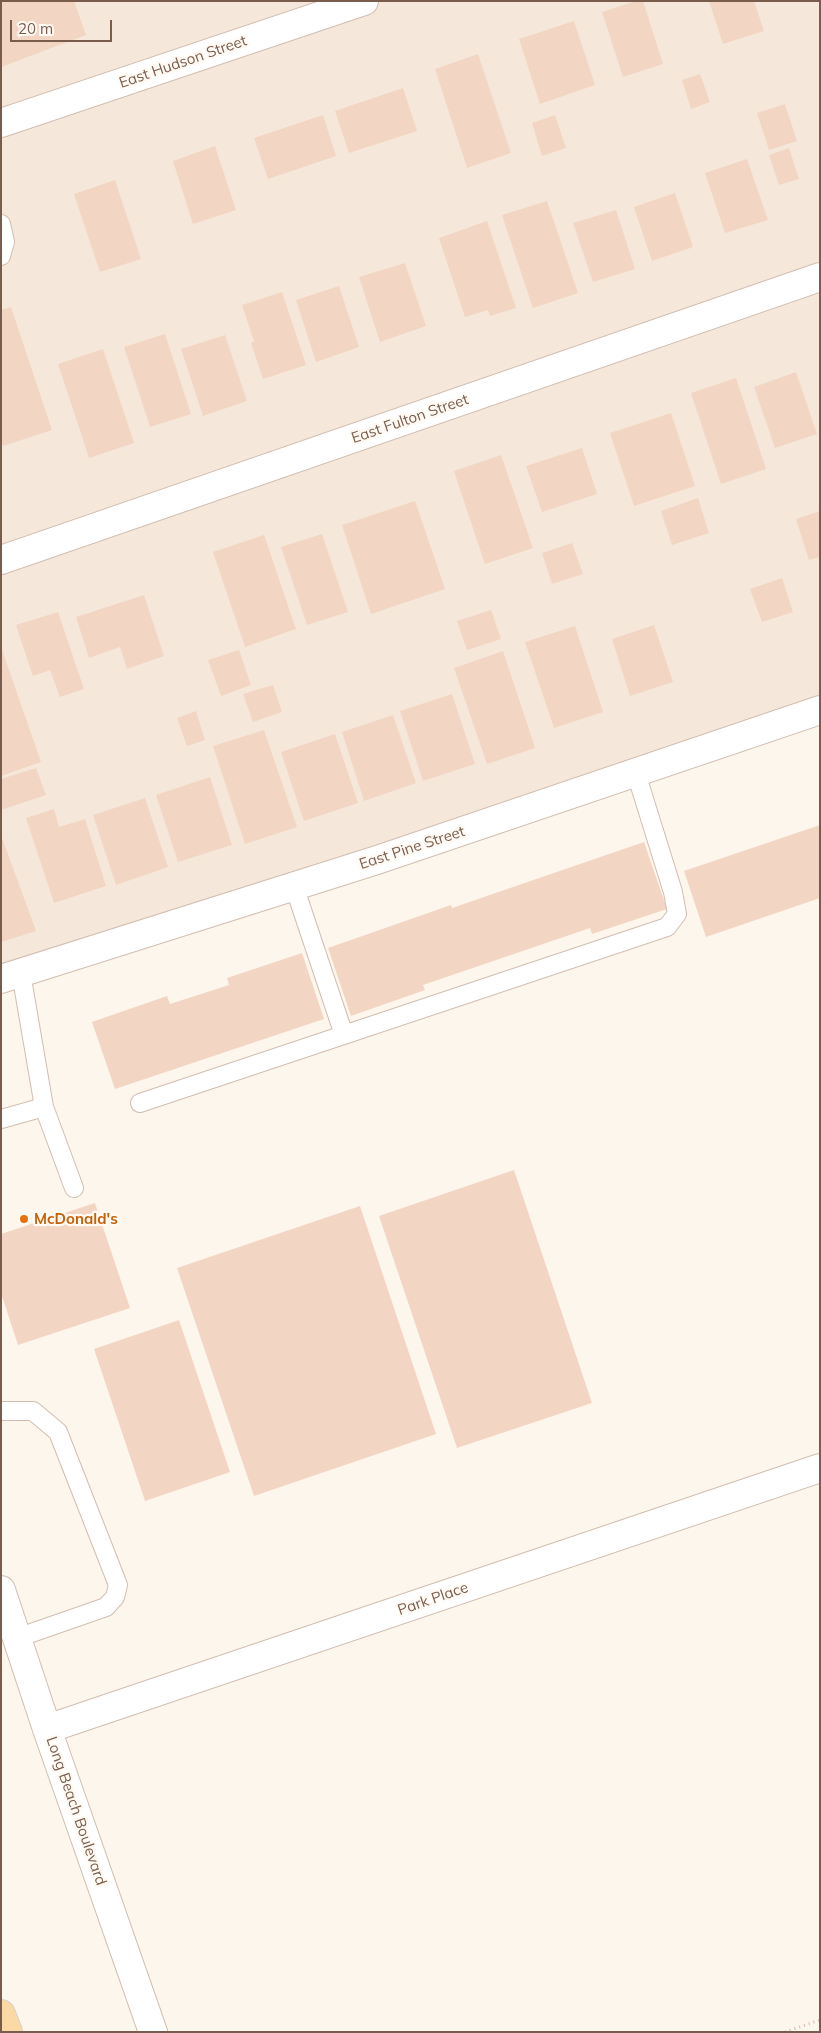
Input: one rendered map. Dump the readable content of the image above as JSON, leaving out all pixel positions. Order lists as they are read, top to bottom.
{
  "streets": {
    "street": [
      "East Hudson Street",
      "East Fulton Street",
      "East Pine Street",
      "Park Place",
      "Long Beach Boulevard"
    ]
  },
  "crossings": [
    ["Park Place", "Long Beach Boulevard"]
  ],
  "places": ["McDonald's"],
  "scale_bar": "20 m"
}
